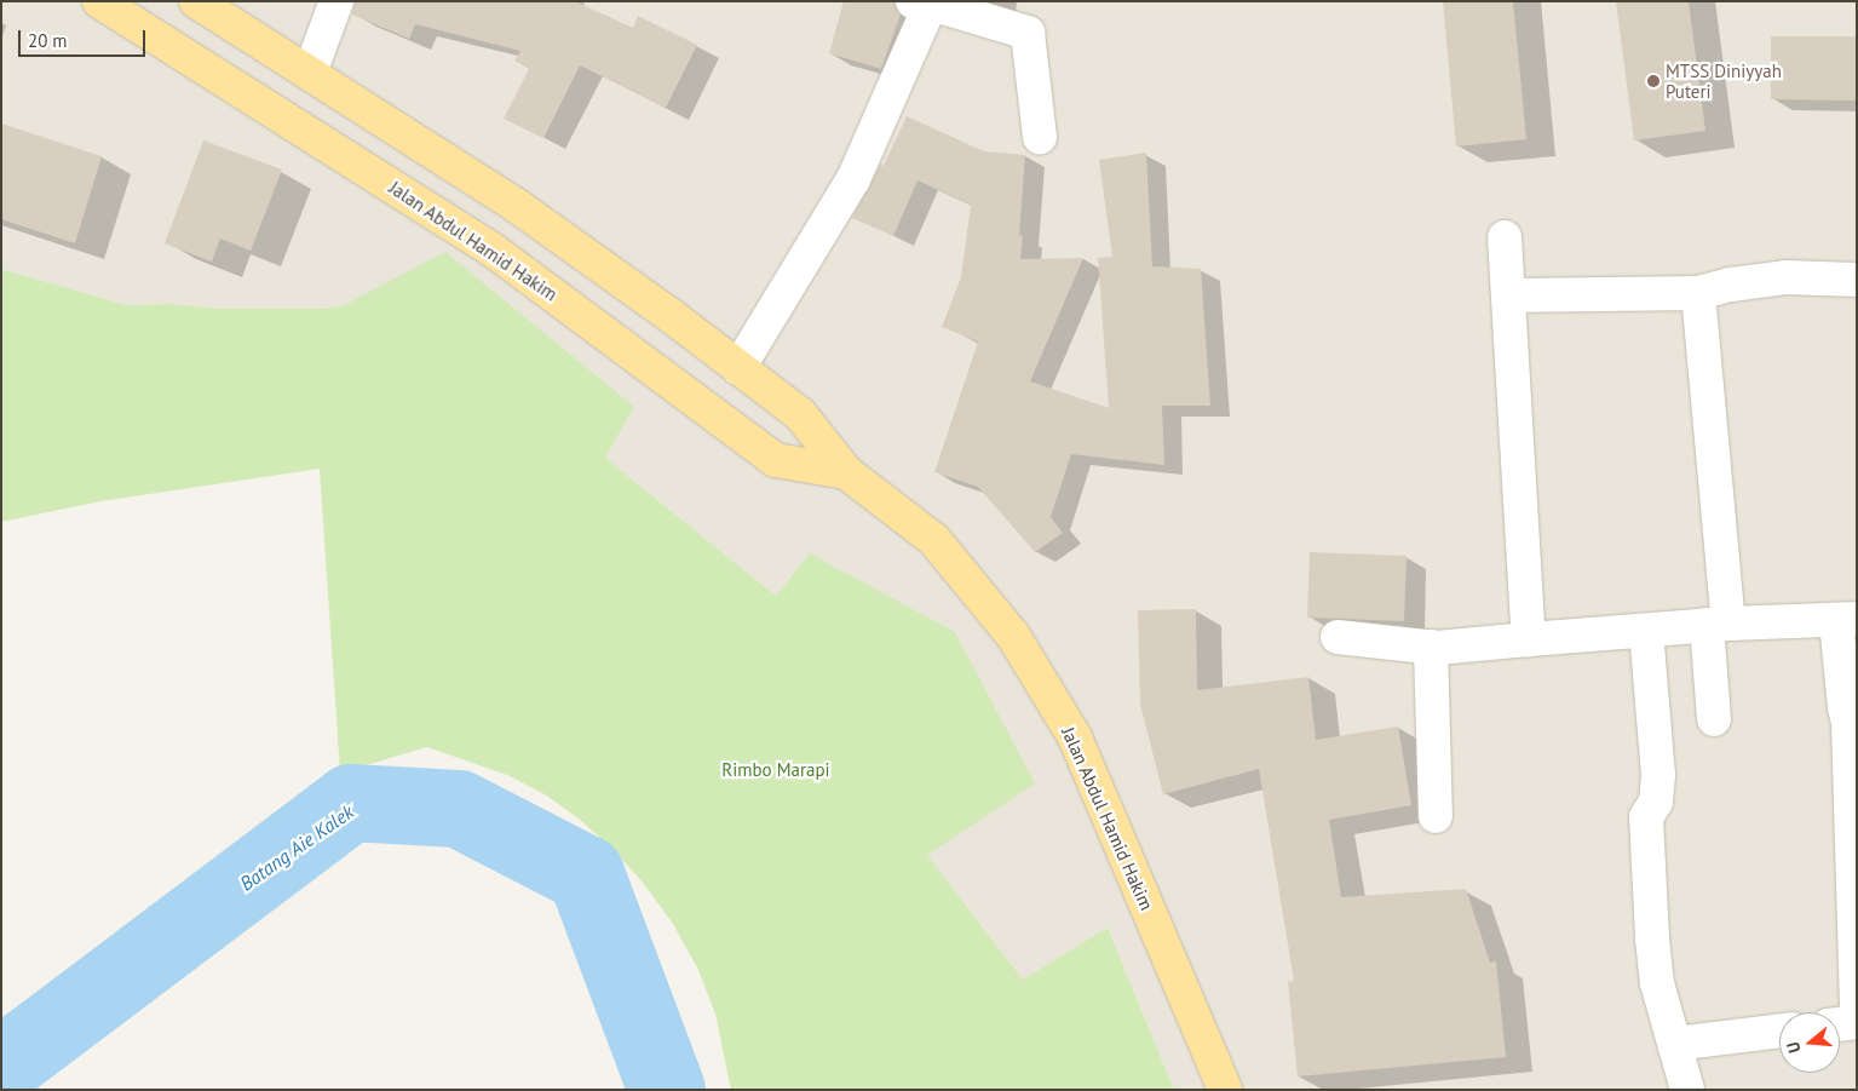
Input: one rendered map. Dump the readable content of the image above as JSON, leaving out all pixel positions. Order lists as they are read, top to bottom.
{
  "streets": {
    "main road": ["Jalan Abdul Hamid Hakim"]
  },
  "water": ["Batang Aie Kalek"],
  "parks": ["Rimbo Marapi"],
  "places": ["MTSS Diniyyah Puteri"],
  "scale_bar": "20 m",
  "north": "left"
}
